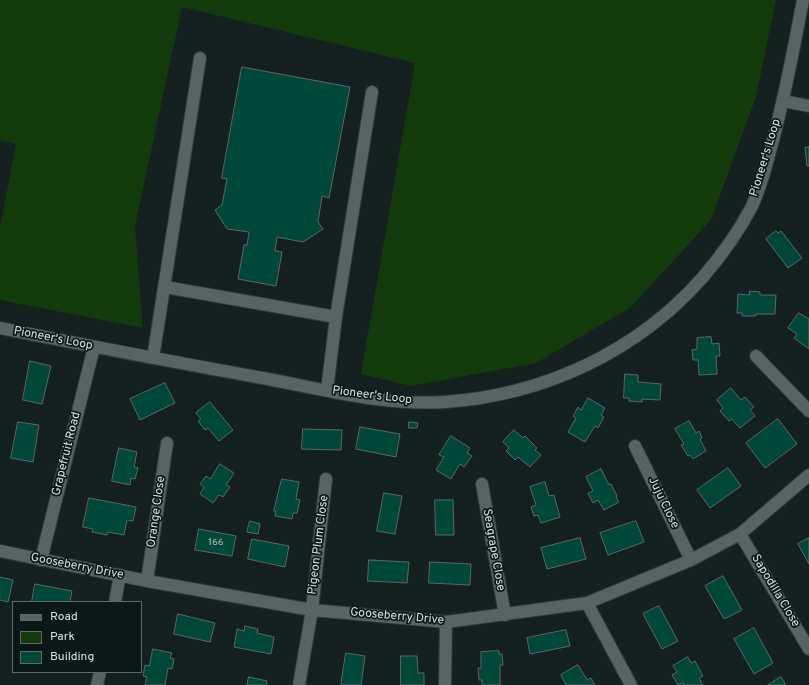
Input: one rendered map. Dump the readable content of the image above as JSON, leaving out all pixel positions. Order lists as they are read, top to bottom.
{
  "streets": {
    "street": [
      "Pioneer's Loop",
      "Grapefruit Road",
      "Juju Close",
      "Orange Close",
      "Pigeon Plum Close",
      "Seagrape Close",
      "Gooseberry Drive",
      "Sapodilla Close"
    ]
  },
  "crossings": [
    ["Pioneer's Loop", "Grapefruit Road"],
    ["Grapefruit Road", "Gooseberry Drive"],
    ["Juju Close", "Gooseberry Drive"],
    ["Orange Close", "Gooseberry Drive"],
    ["Pigeon Plum Close", "Gooseberry Drive"],
    ["Seagrape Close", "Gooseberry Drive"],
    ["Gooseberry Drive", "Sapodilla Close"]
  ],
  "house_numbers": ["166"],
  "legend": ["Road", "Park", "Building"]
}
